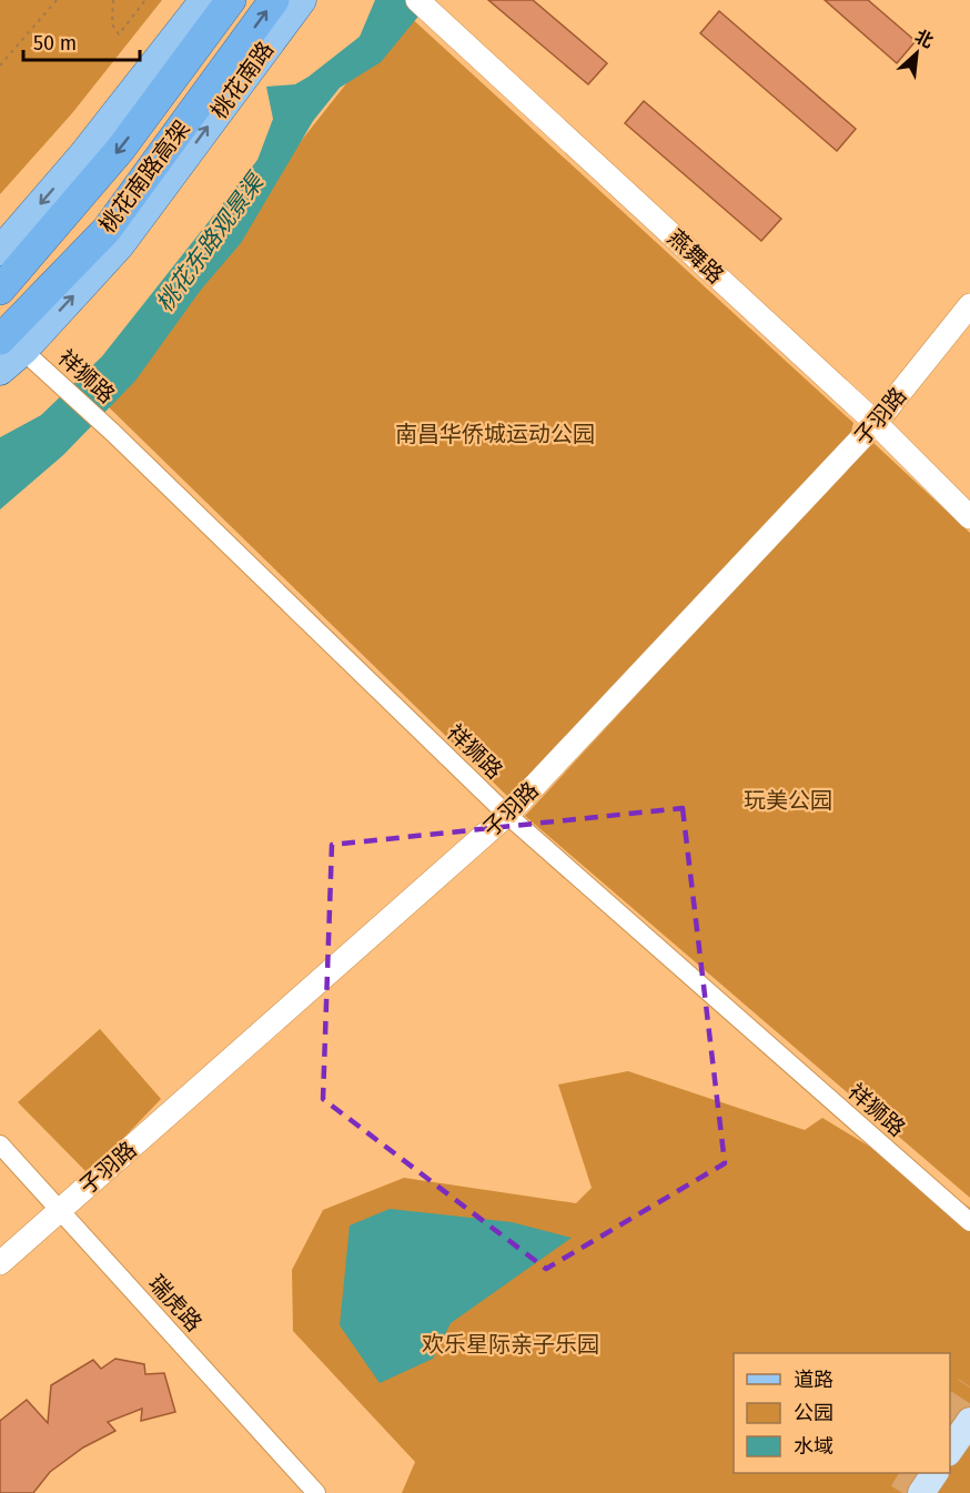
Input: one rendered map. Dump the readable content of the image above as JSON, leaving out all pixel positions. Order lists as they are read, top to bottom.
{
  "streets": {
    "highway": ["桃花南路高架"],
    "main road": ["桃花南路"],
    "street": [
      "燕舞路",
      "祥狮路",
      "子羽路",
      "瑞虎路"
    ]
  },
  "crossings": [
    ["桃花南路", "桃花南路高架"],
    ["桃花南路", "祥狮路"],
    ["桃花南路高架", "祥狮路"],
    ["燕舞路", "子羽路"],
    ["祥狮路", "子羽路"],
    ["子羽路", "瑞虎路"]
  ],
  "water": ["桃花东路观景渠"],
  "parks": ["南昌华侨城运动公园", "玩美公园", "欢乐星际亲子乐园"],
  "legend": ["道路", "公园", "水域"],
  "scale_bar": "50 m",
  "north": "top right"
}
